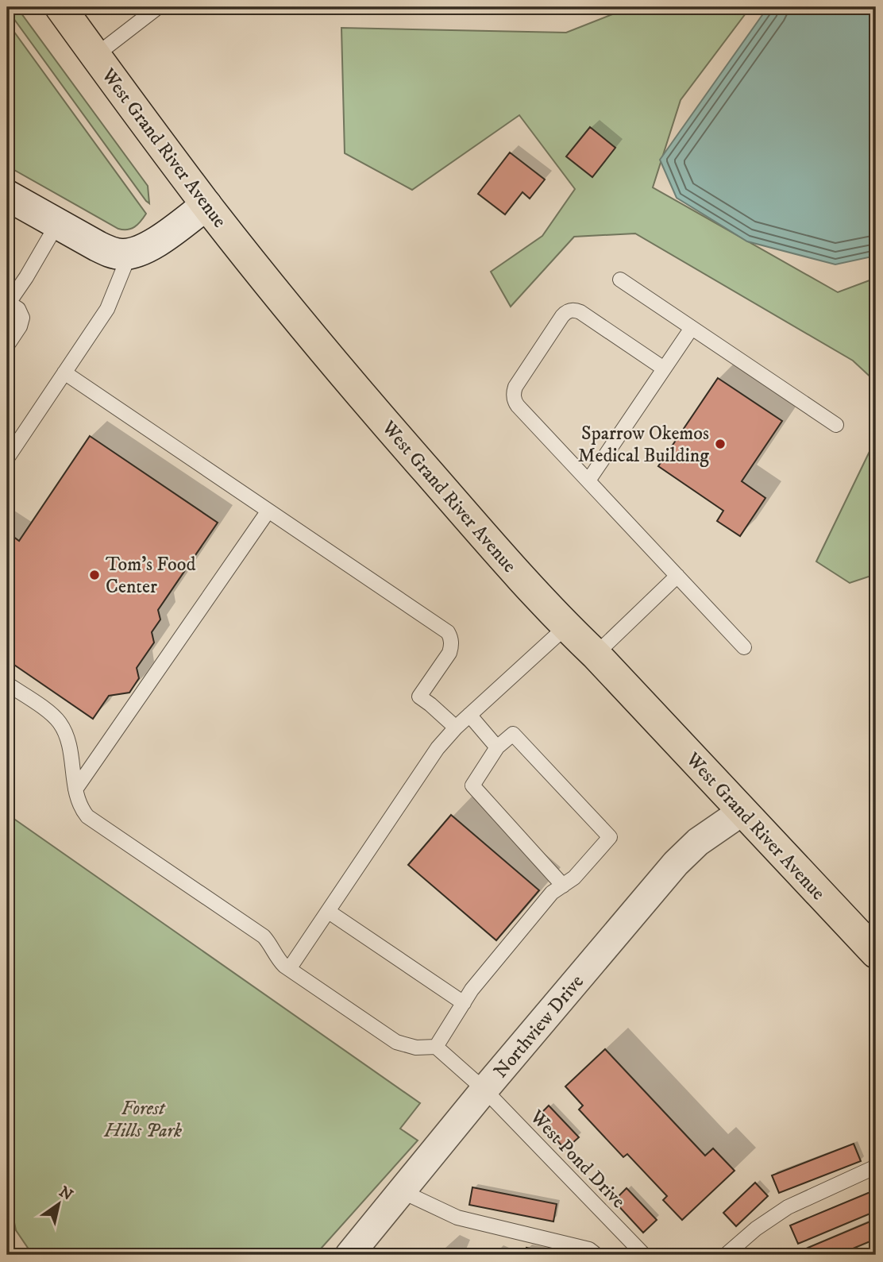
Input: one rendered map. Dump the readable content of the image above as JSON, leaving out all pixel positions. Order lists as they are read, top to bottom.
{
  "streets": {
    "main road": ["West Grand River Avenue"],
    "street": ["Northview Drive"],
    "lane": ["West Pond Drive"]
  },
  "crossings": [
    ["West Grand River Avenue", "Northview Drive"],
    ["Northview Drive", "West Pond Drive"]
  ],
  "parks": ["Forest Hills Park"],
  "places": ["Sparrow Okemos Medical Building", "Tom's Food Center"],
  "north": "top right"
}
